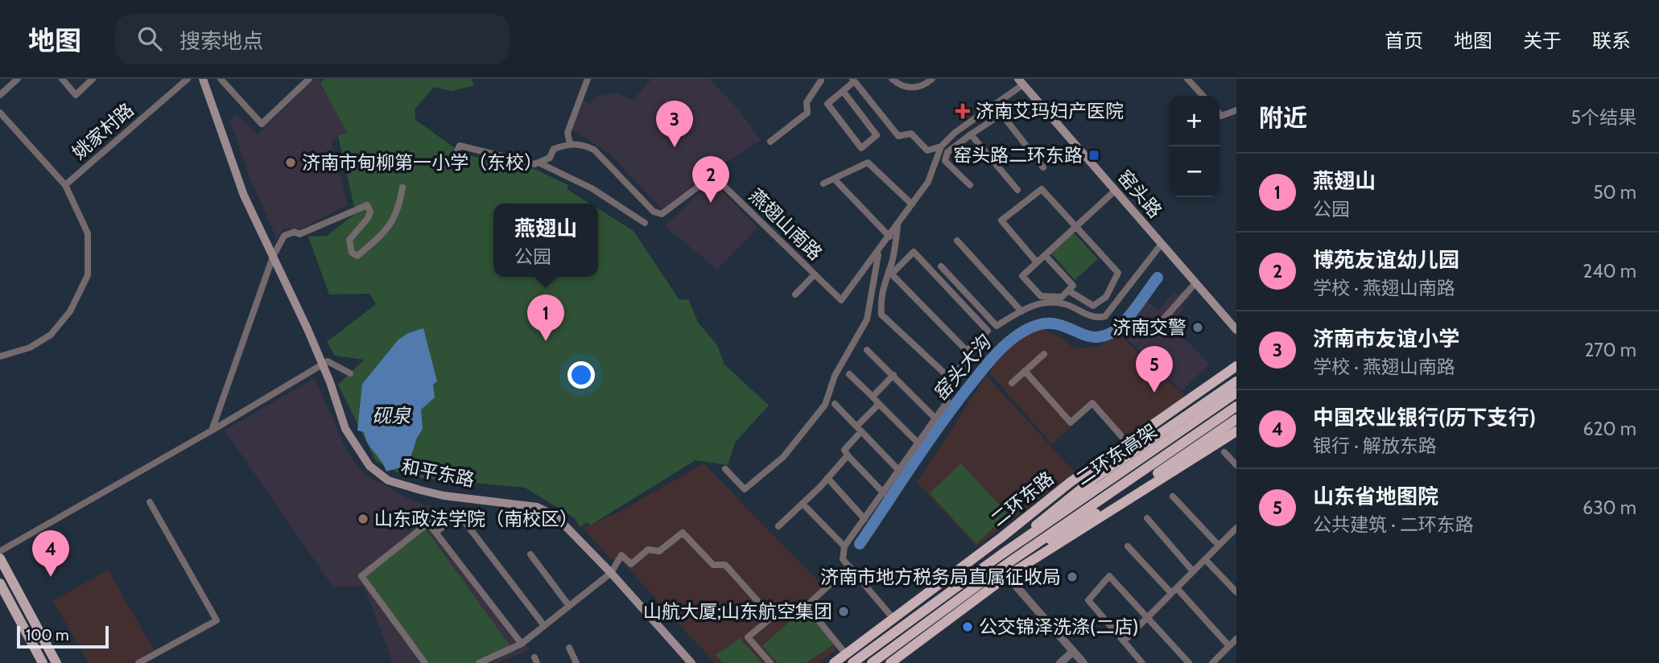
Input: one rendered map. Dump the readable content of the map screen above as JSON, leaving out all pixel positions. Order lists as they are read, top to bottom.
{
  "streets": {
    "highway": ["二环东高架", "二环东路"],
    "main road": ["窑头路", "和平东路"],
    "street": ["姚家村路", "燕翅山南路"]
  },
  "crossings": [
    ["窑头路", "燕翅山南路"]
  ],
  "water": ["窑头大沟", "砚泉"],
  "places": {
    "health": ["济南艾玛妇产医院"],
    "transit": ["窑头路二环东路"],
    "other": [
      "济南市甸柳第一小学（东校）",
      "济南交警",
      "山东政法学院（南校区）",
      "济南市地方税务局直属征收局",
      "山航大厦;山东航空集团",
      "公交锦泽洗涤(二店)"
    ]
  },
  "scale_bar": "100 m",
  "page": {
    "header": "地图",
    "search": "搜索地点",
    "nav": [
      "首页",
      "地图",
      "关于",
      "联系"
    ],
    "heading": ["附近", "5个结果"],
    "map_buttons": ["+", "−"],
    "pins": [
      "3",
      "2",
      "1",
      "5",
      "4"
    ],
    "list": [
      {
        "mark": "1",
        "name": "燕翅山",
        "note": "公园",
        "value": "50 m"
      },
      {
        "mark": "2",
        "name": "博苑友谊幼儿园",
        "note": "学校 · 燕翅山南路",
        "value": "240 m"
      },
      {
        "mark": "3",
        "name": "济南市友谊小学",
        "note": "学校 · 燕翅山南路",
        "value": "270 m"
      },
      {
        "mark": "4",
        "name": "中国农业银行(历下支行)",
        "note": "银行 · 解放东路",
        "value": "620 m"
      },
      {
        "mark": "5",
        "name": "山东省地图院",
        "note": "公共建筑 · 二环东路",
        "value": "630 m"
      }
    ],
    "popup": ["燕翅山", "公园"],
    "scale": "100 m"
  }
}
